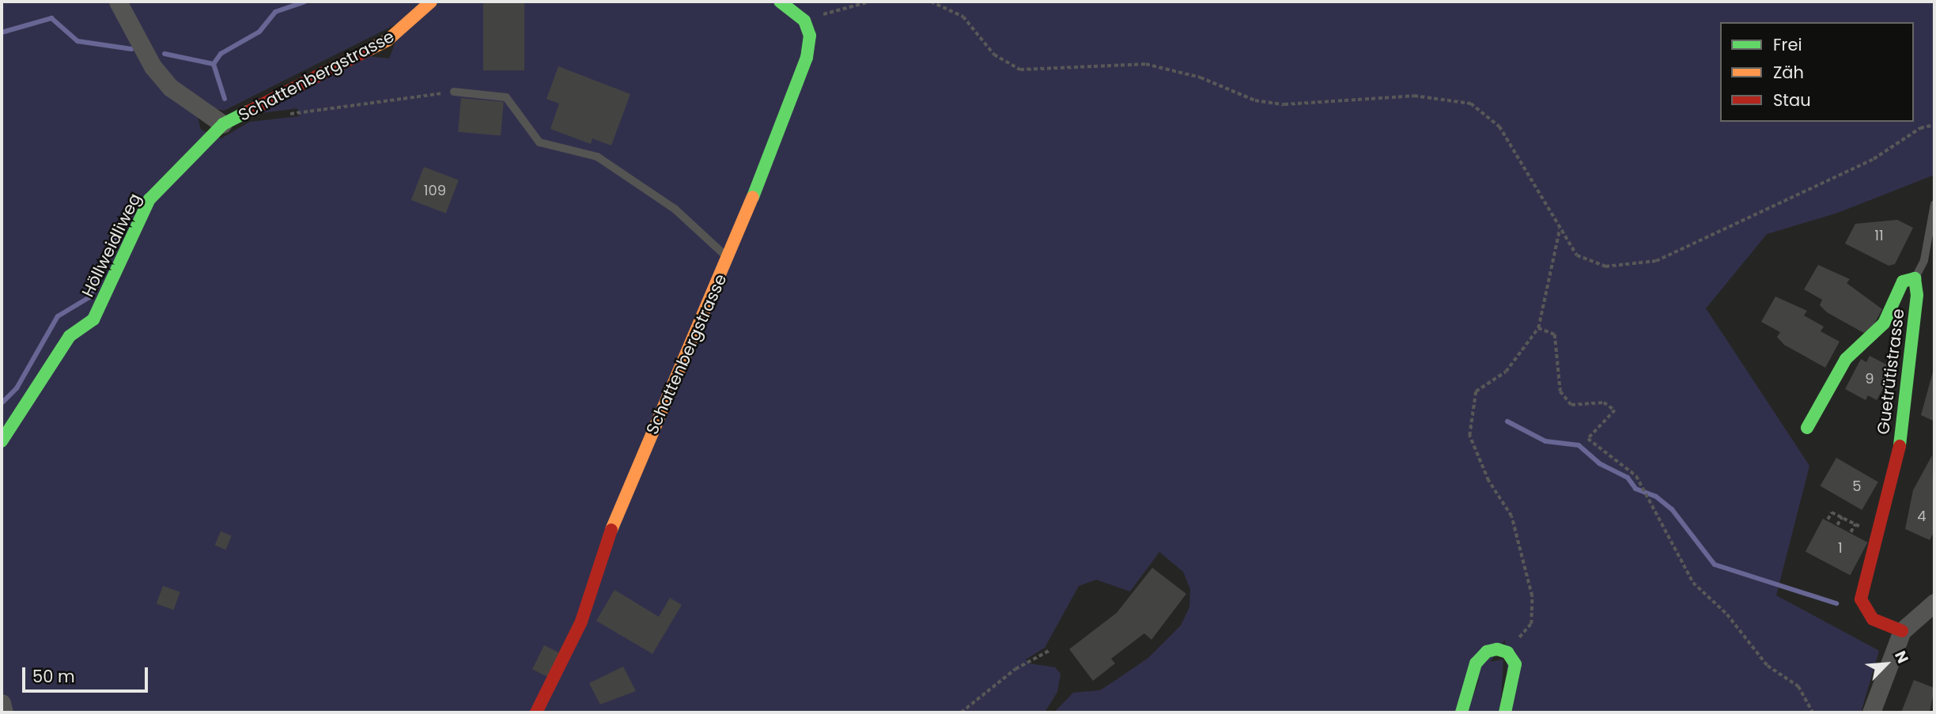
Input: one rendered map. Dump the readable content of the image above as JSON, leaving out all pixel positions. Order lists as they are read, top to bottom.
{
  "streets": {
    "street": ["Schattenbergstrasse", "Höllweidliweg", "Guetrütistrasse"]
  },
  "crossings": [
    ["Schattenbergstrasse", "Höllweidliweg"]
  ],
  "house_numbers": [
    "109",
    "11",
    "9",
    "5",
    "4",
    "1"
  ],
  "legend": ["Frei", "Zäh", "Stau"],
  "scale_bar": "50 m",
  "north": "top right"
}
